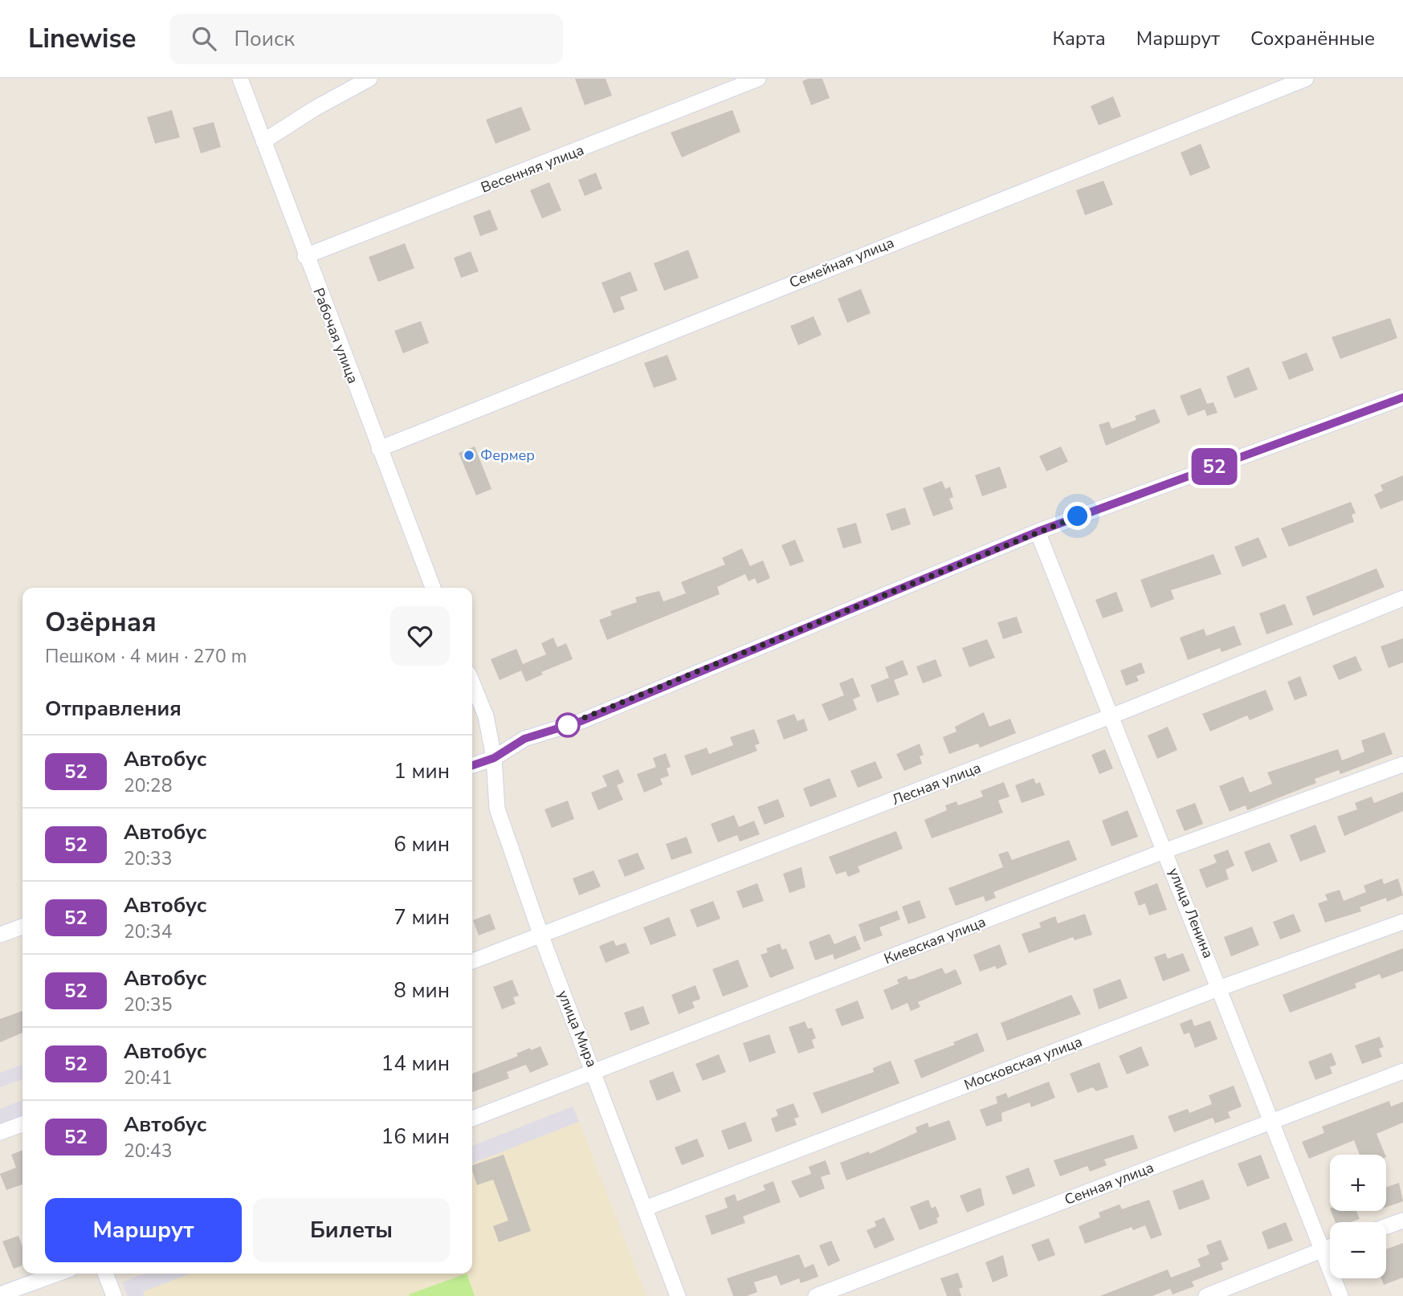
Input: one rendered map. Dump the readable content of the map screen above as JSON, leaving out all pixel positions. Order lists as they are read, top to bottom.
{
  "streets": {
    "street": [
      "Весенняя улица",
      "Семейная улица",
      "Рабочая улица",
      "Лесная улица",
      "улица Ленина",
      "Киевская улица",
      "улица Мира",
      "Московская улица",
      "Сенная улица"
    ]
  },
  "crossings": [
    ["Весенняя улица", "Рабочая улица"],
    ["Семейная улица", "Рабочая улица"],
    ["Лесная улица", "улица Ленина"],
    ["Лесная улица", "улица Мира"],
    ["улица Ленина", "Киевская улица"],
    ["улица Ленина", "Московская улица"],
    ["улица Ленина", "Сенная улица"],
    ["Киевская улица", "улица Мира"],
    ["улица Мира", "Московская улица"]
  ],
  "places": ["Фермер"],
  "lines": ["bus line 52"],
  "page": {
    "header": "Linewise",
    "search": "Поиск",
    "nav": ["Карта", "Маршрут", "Сохранённые"],
    "on_map": "52",
    "heading": [
      ["Озёрная", "Пешком · 4 мин · 270 m"],
      "Отправления"
    ],
    "list": [
      {
        "mark": "52",
        "name": "Автобус",
        "note": "20:28",
        "value": "1 мин"
      },
      {
        "mark": "52",
        "name": "Автобус",
        "note": "20:33",
        "value": "6 мин"
      },
      {
        "mark": "52",
        "name": "Автобус",
        "note": "20:34",
        "value": "7 мин"
      },
      {
        "mark": "52",
        "name": "Автобус",
        "note": "20:35",
        "value": "8 мин"
      },
      {
        "mark": "52",
        "name": "Автобус",
        "note": "20:41",
        "value": "14 мин"
      },
      {
        "mark": "52",
        "name": "Автобус",
        "note": "20:43",
        "value": "16 мин"
      }
    ],
    "map_buttons": ["+", "−"],
    "buttons": ["Маршрут", "Билеты"]
  }
}
